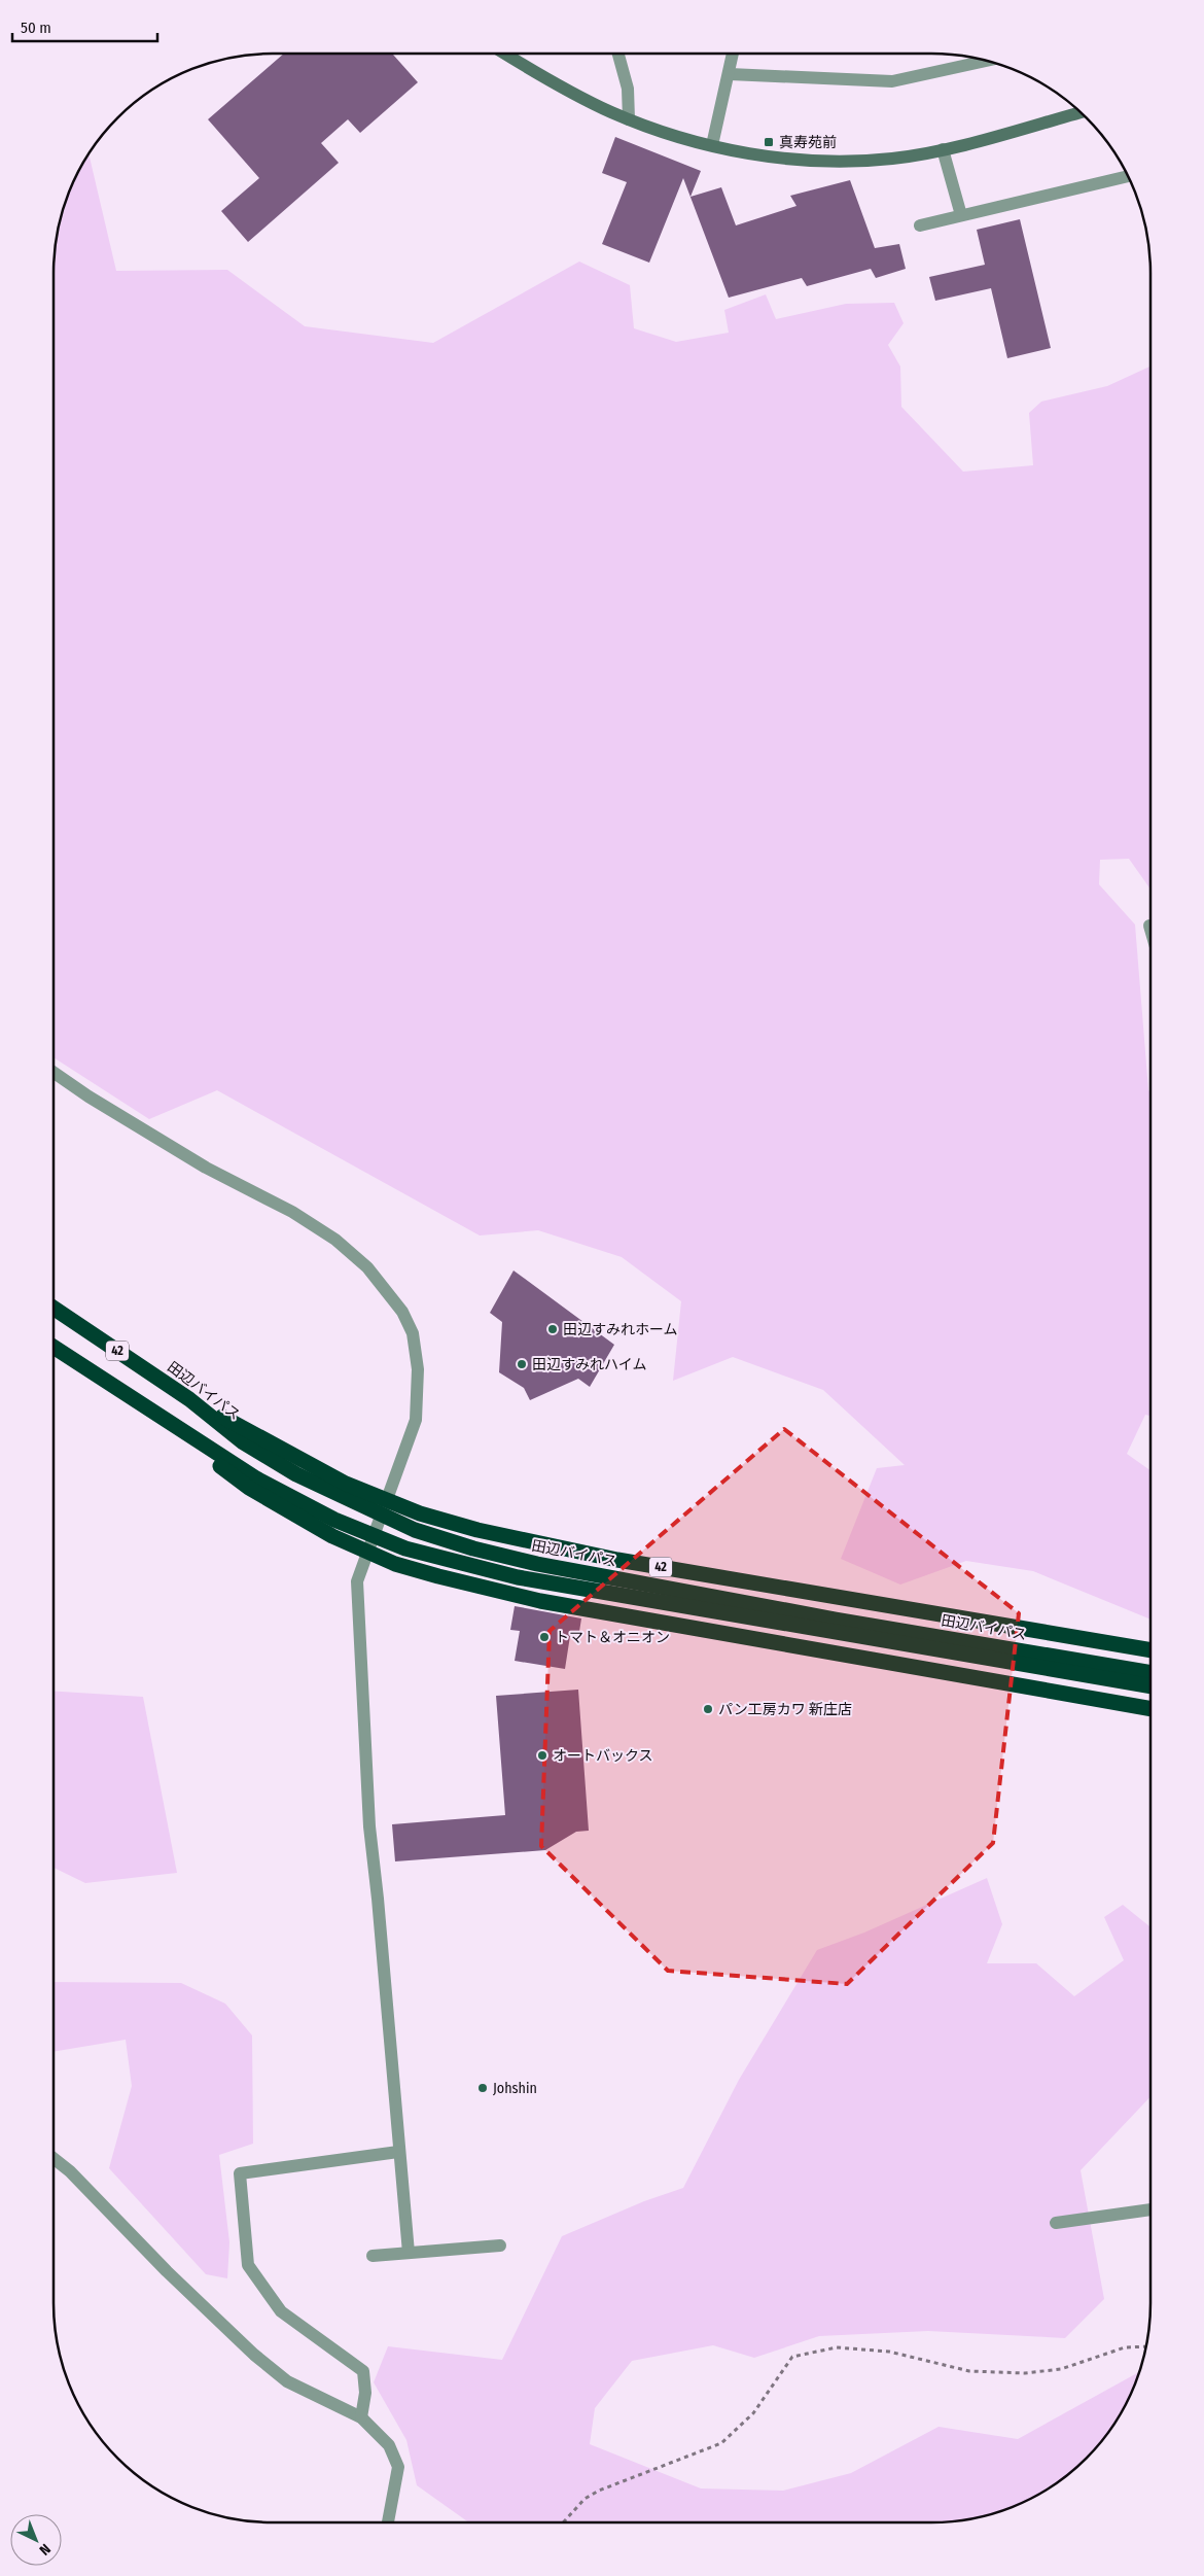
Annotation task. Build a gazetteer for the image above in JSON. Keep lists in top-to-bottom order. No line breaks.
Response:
{"streets":{"highway":["42","田辺バイパス"]},"crossings":[["42","田辺バイパス"]],"places":{"transit":["真寿苑前"],"other":["田辺すみれホーム","田辺すみれハイム","トマト＆オニオン","パン工房カワ 新庄店","オートバックス","Johshin"]},"scale_bar":"50 m","north":"bottom right"}
